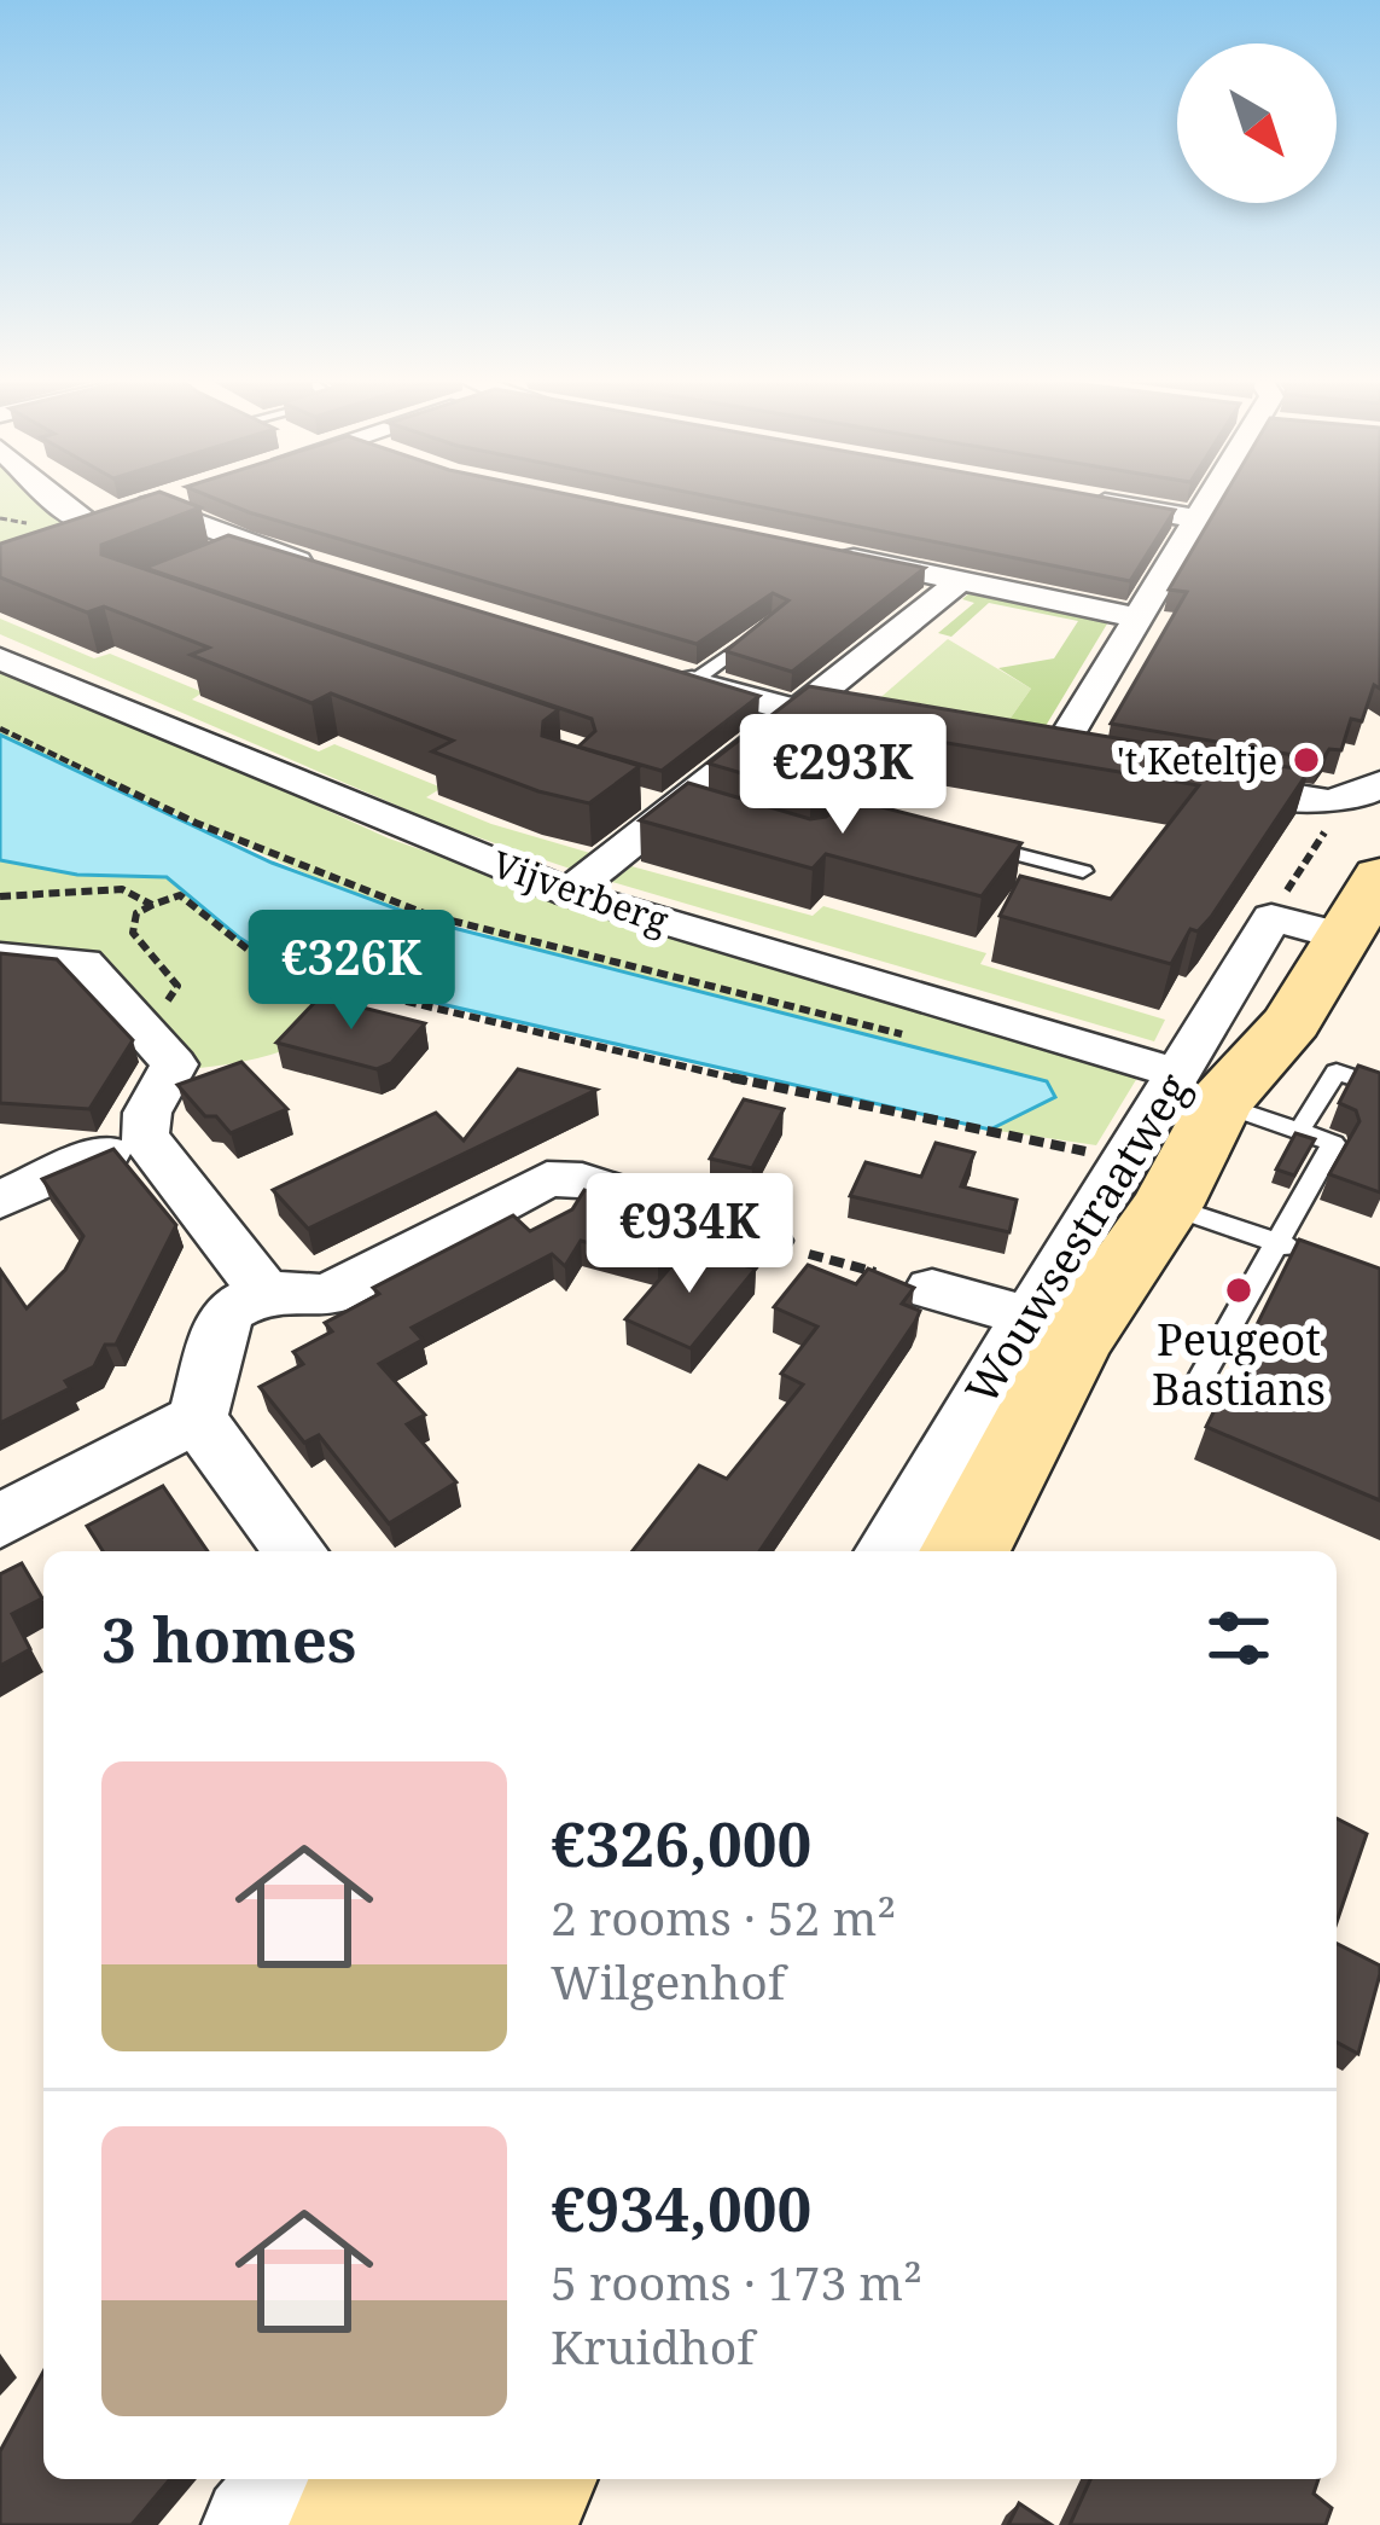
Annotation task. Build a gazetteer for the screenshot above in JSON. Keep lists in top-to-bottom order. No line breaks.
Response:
{"streets":{"main road":["Wouwsestraatweg"],"street":["Vijverberg"]},"crossings":[["Vijverberg","Wouwsestraatweg"]],"places":["'t Keteltje","Peugeot Bastians"],"north":"bottom right","page":{"price":["€293K","€326K","€934K"],"heading":"3 homes","list":[{"name":"€326,000","note":"2 rooms · 52 m² · Wilgenhof"},{"name":"€934,000","note":"5 rooms · 173 m² · Kruidhof"}]}}
